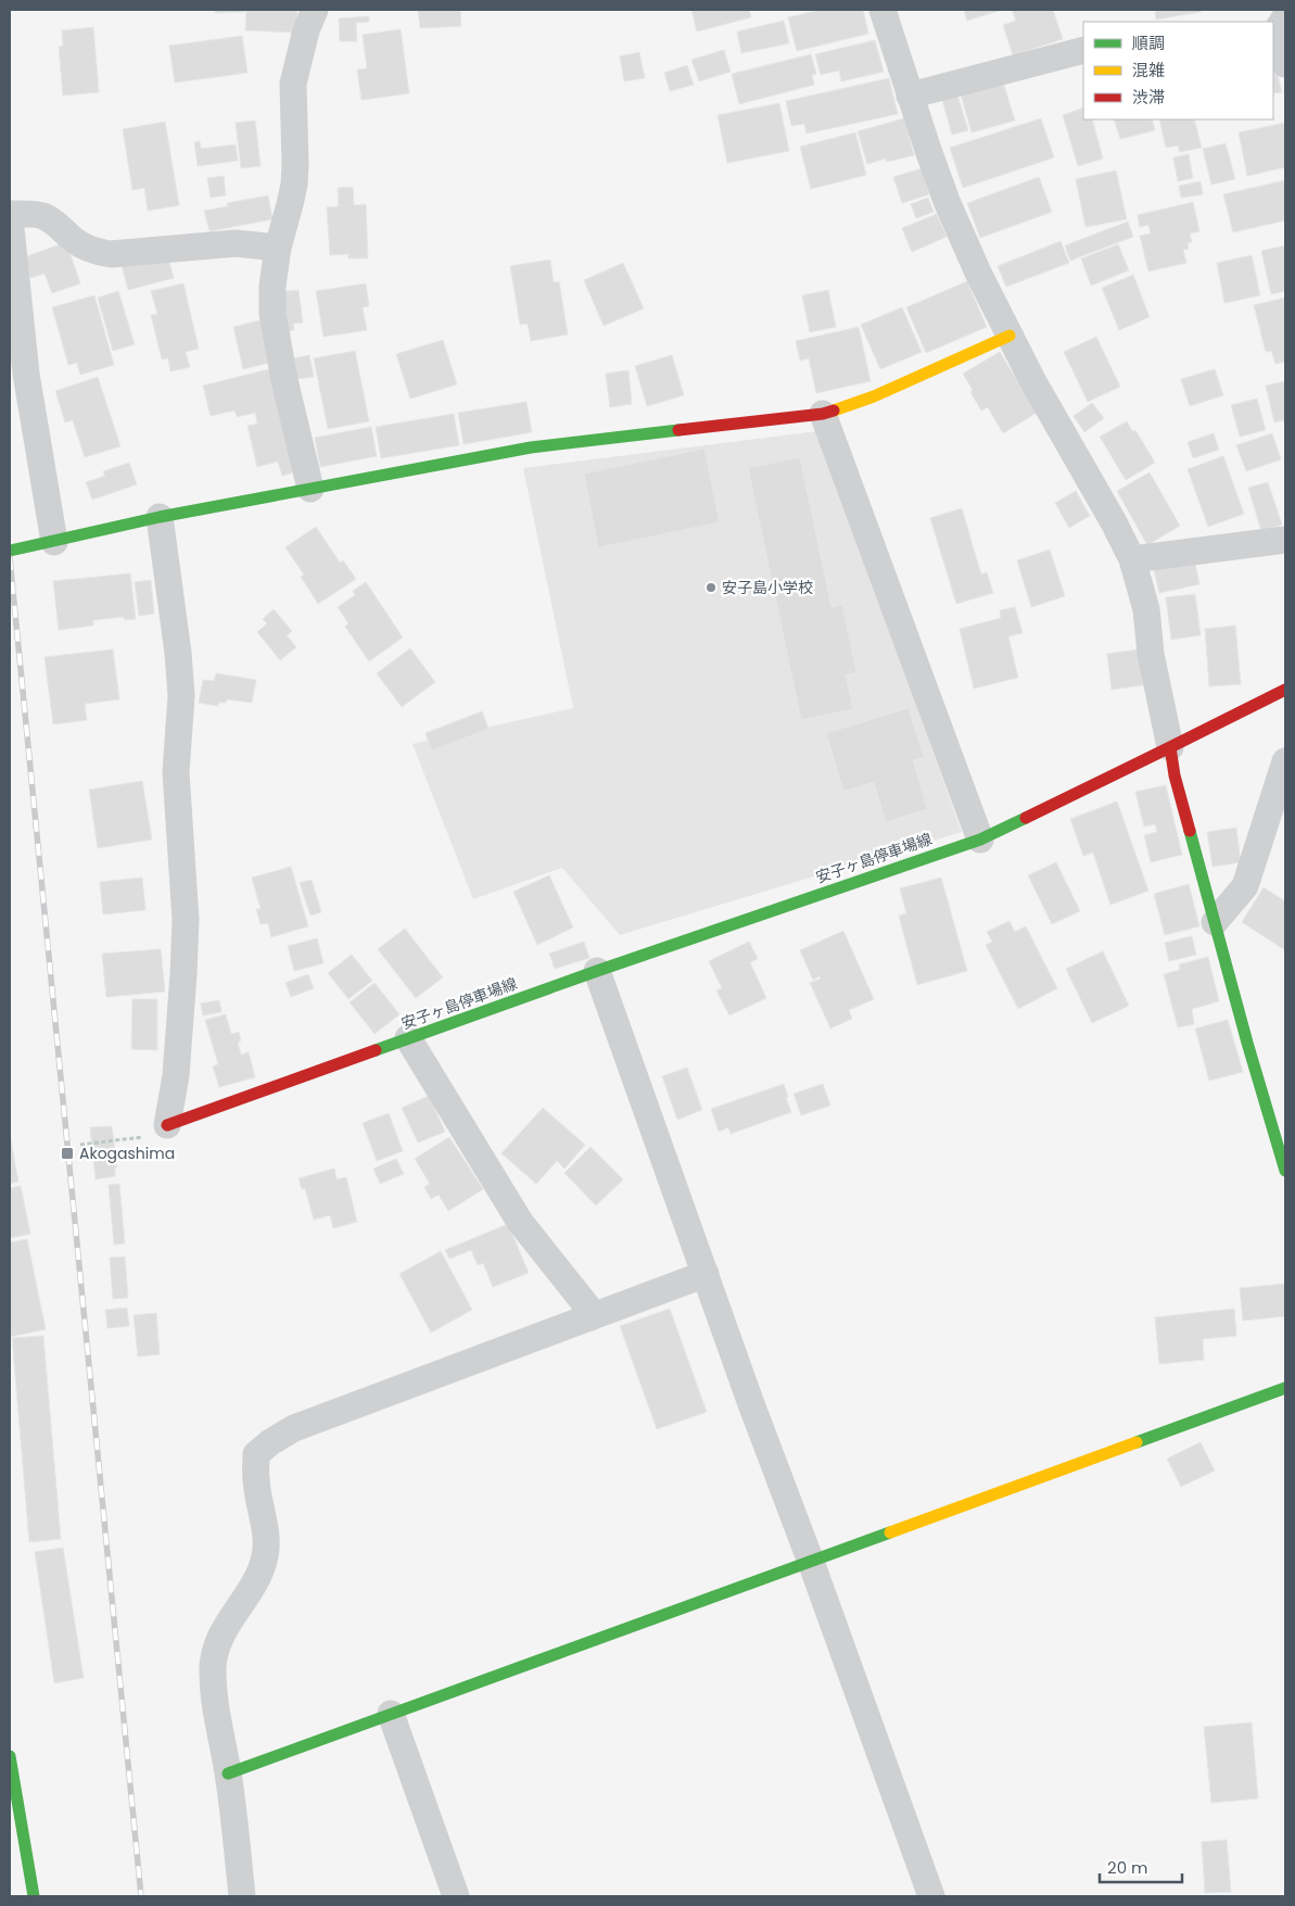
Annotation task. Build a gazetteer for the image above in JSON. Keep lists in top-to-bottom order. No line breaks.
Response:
{"streets":{"main road":["安子ヶ島停車場線"]},"places":{"other":["安子島小学校"],"transit":["Akogashima"]},"legend":["順調","混雑","渋滞"],"scale_bar":"20 m"}
